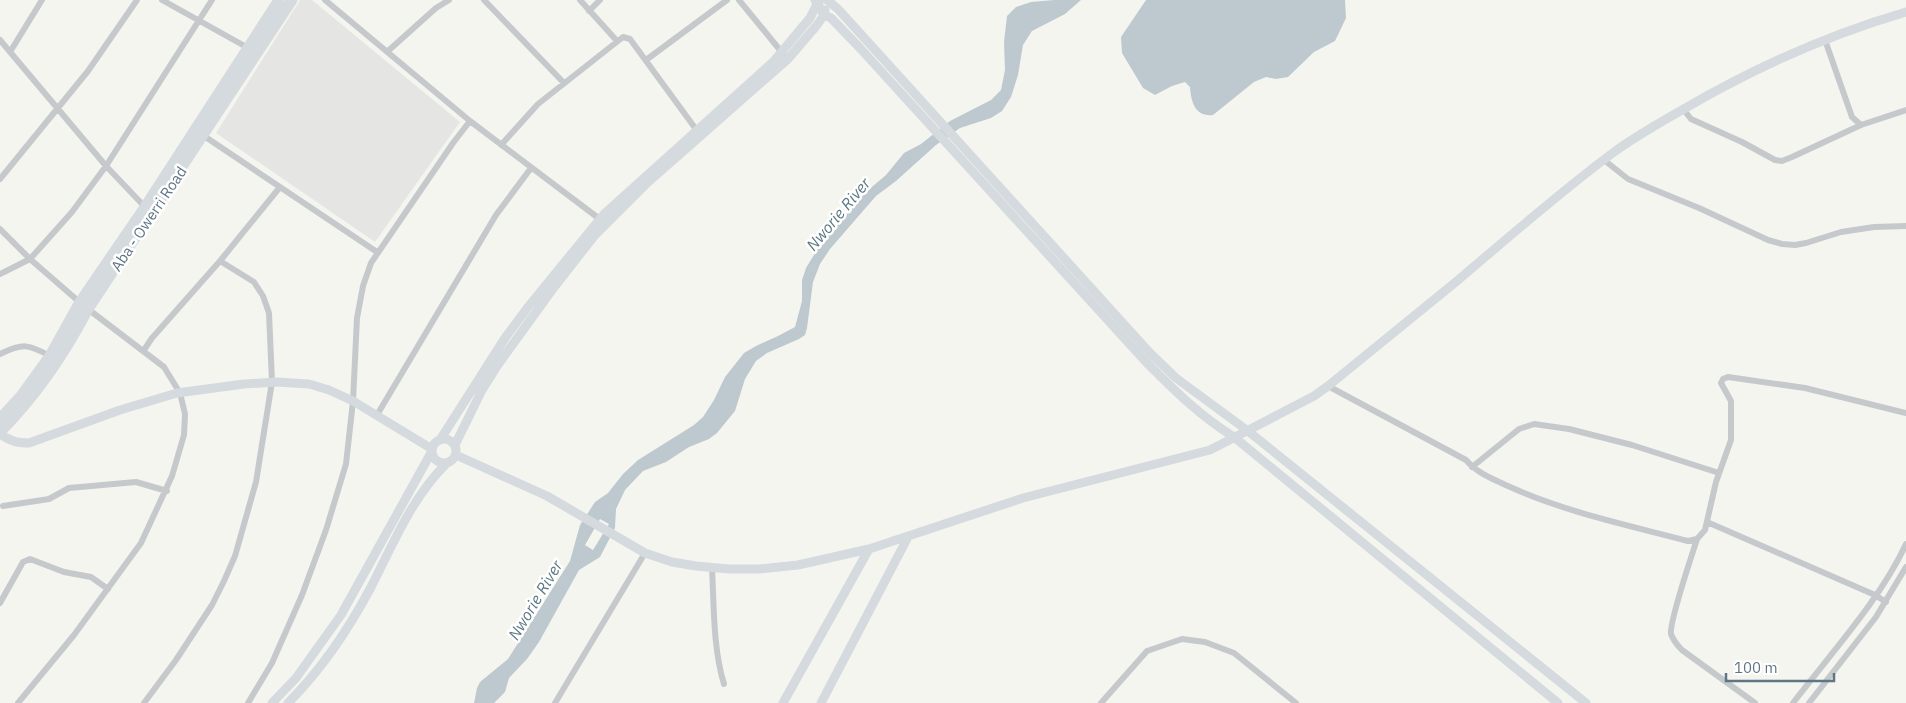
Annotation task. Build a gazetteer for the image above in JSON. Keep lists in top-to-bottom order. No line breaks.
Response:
{"streets":{"highway":["Aba - Owerri Road"]},"water":["Nworie River"],"scale_bar":"100 m"}
